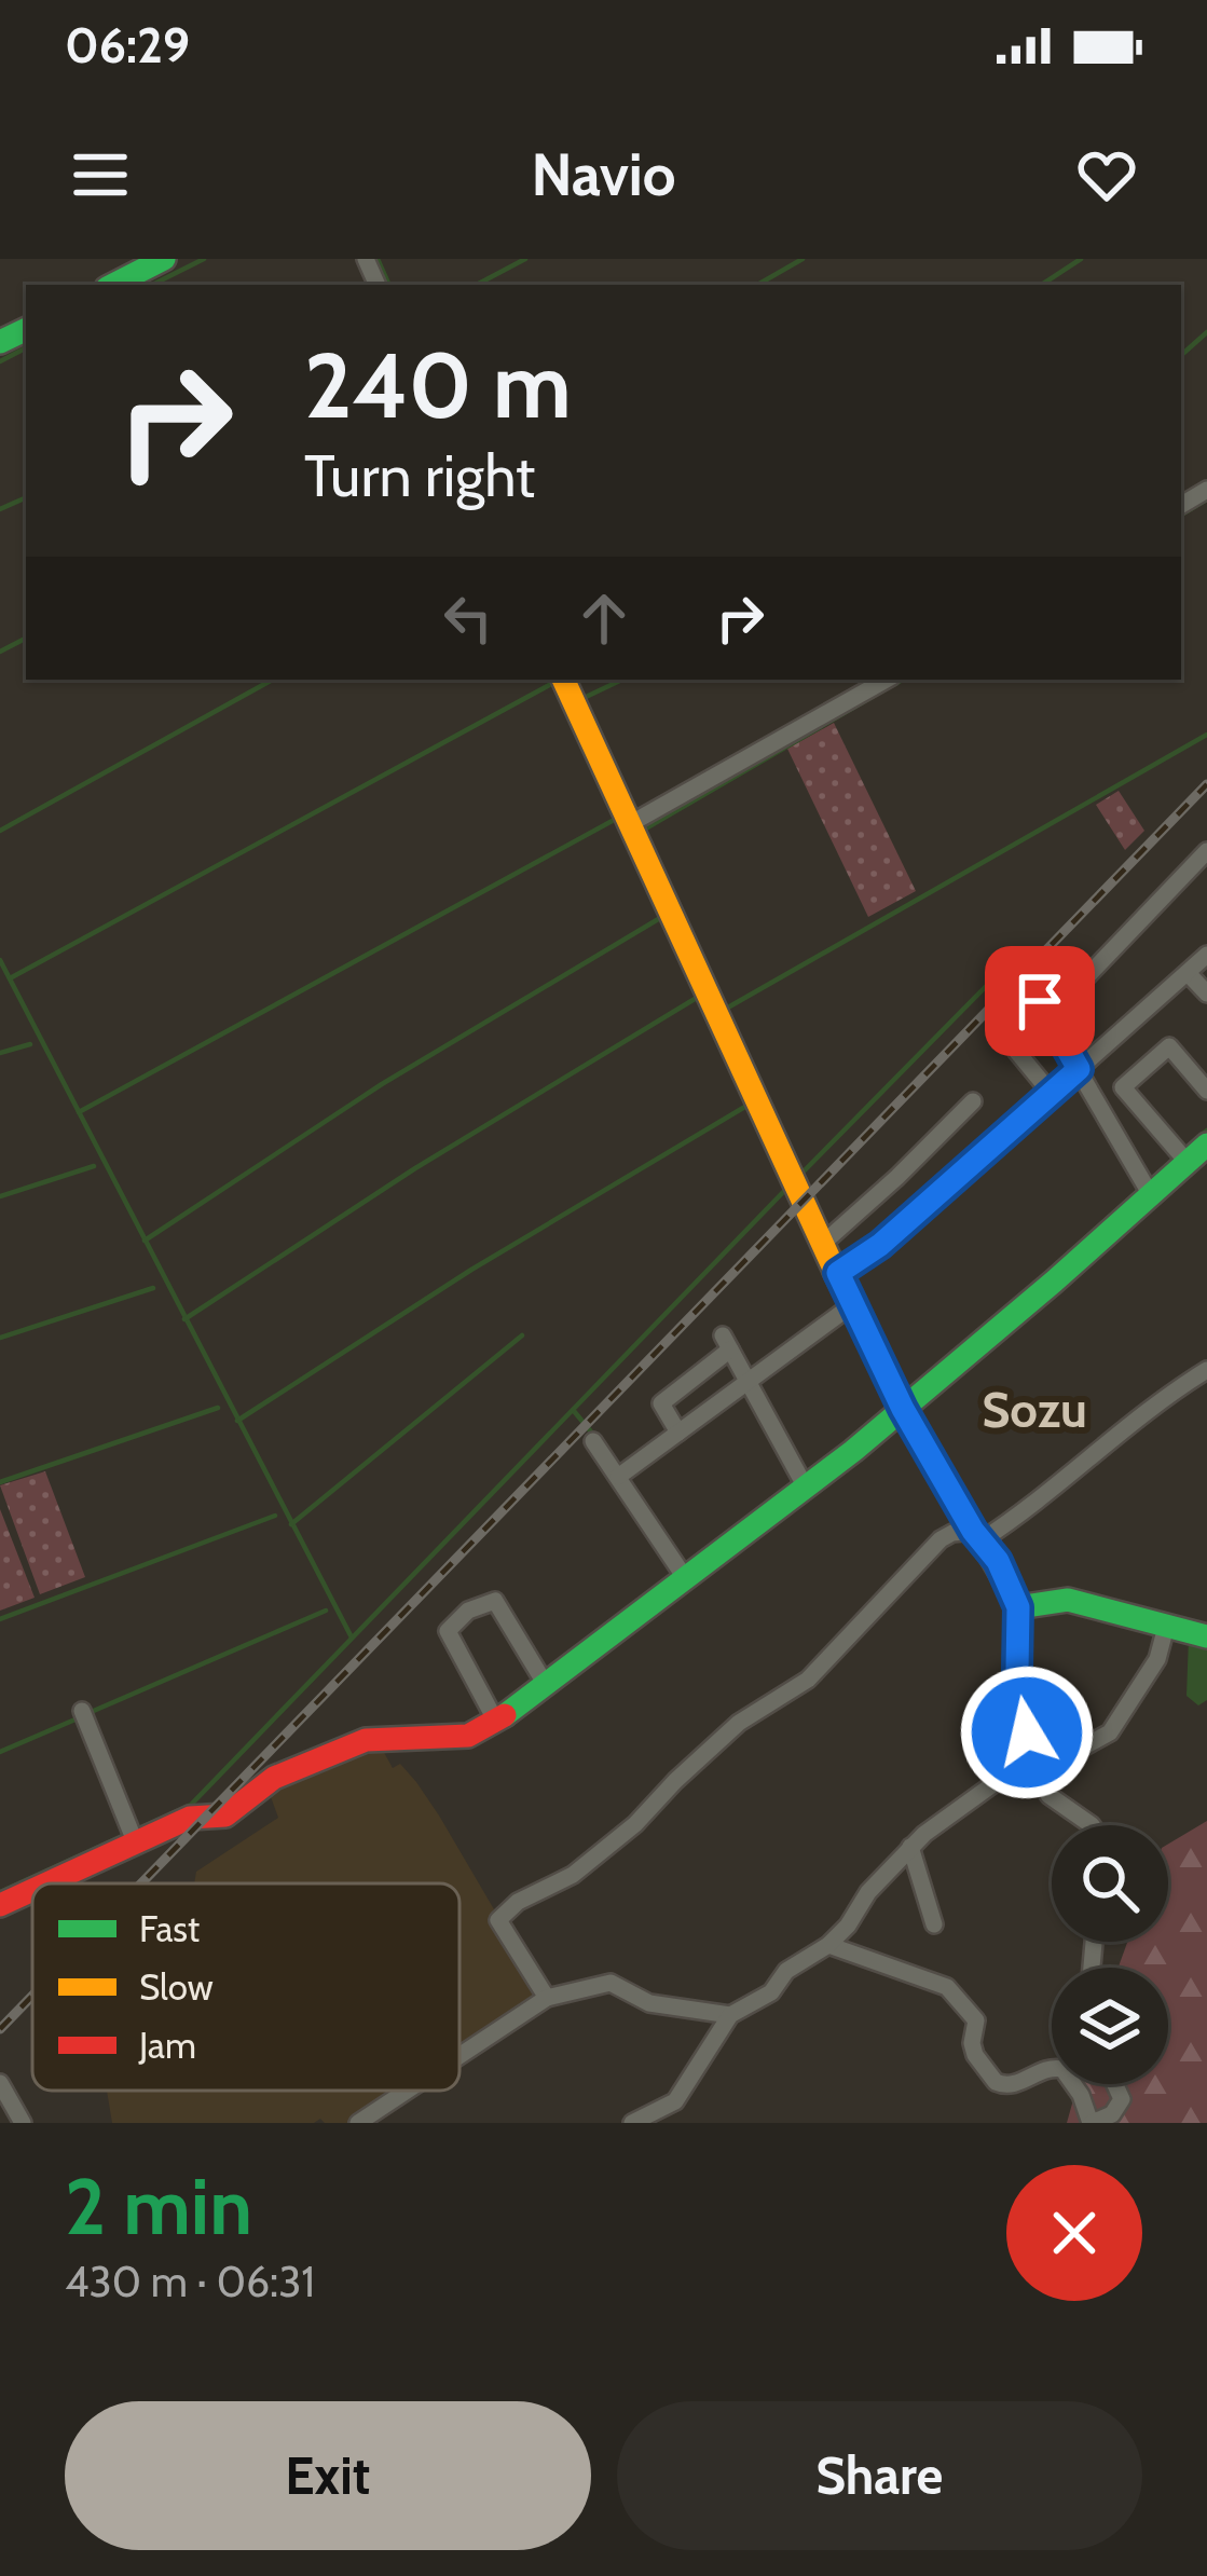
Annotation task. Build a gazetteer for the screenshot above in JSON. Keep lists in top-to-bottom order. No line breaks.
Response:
{"districts":["Sozu"],"legend":["Fast","Slow","Jam"],"page":{"status":"06:29","header":"Navio","turn":["240 m","Turn right"],"heading":["2 min","430 m · 06:31"],"buttons":["Exit","Share"]}}
